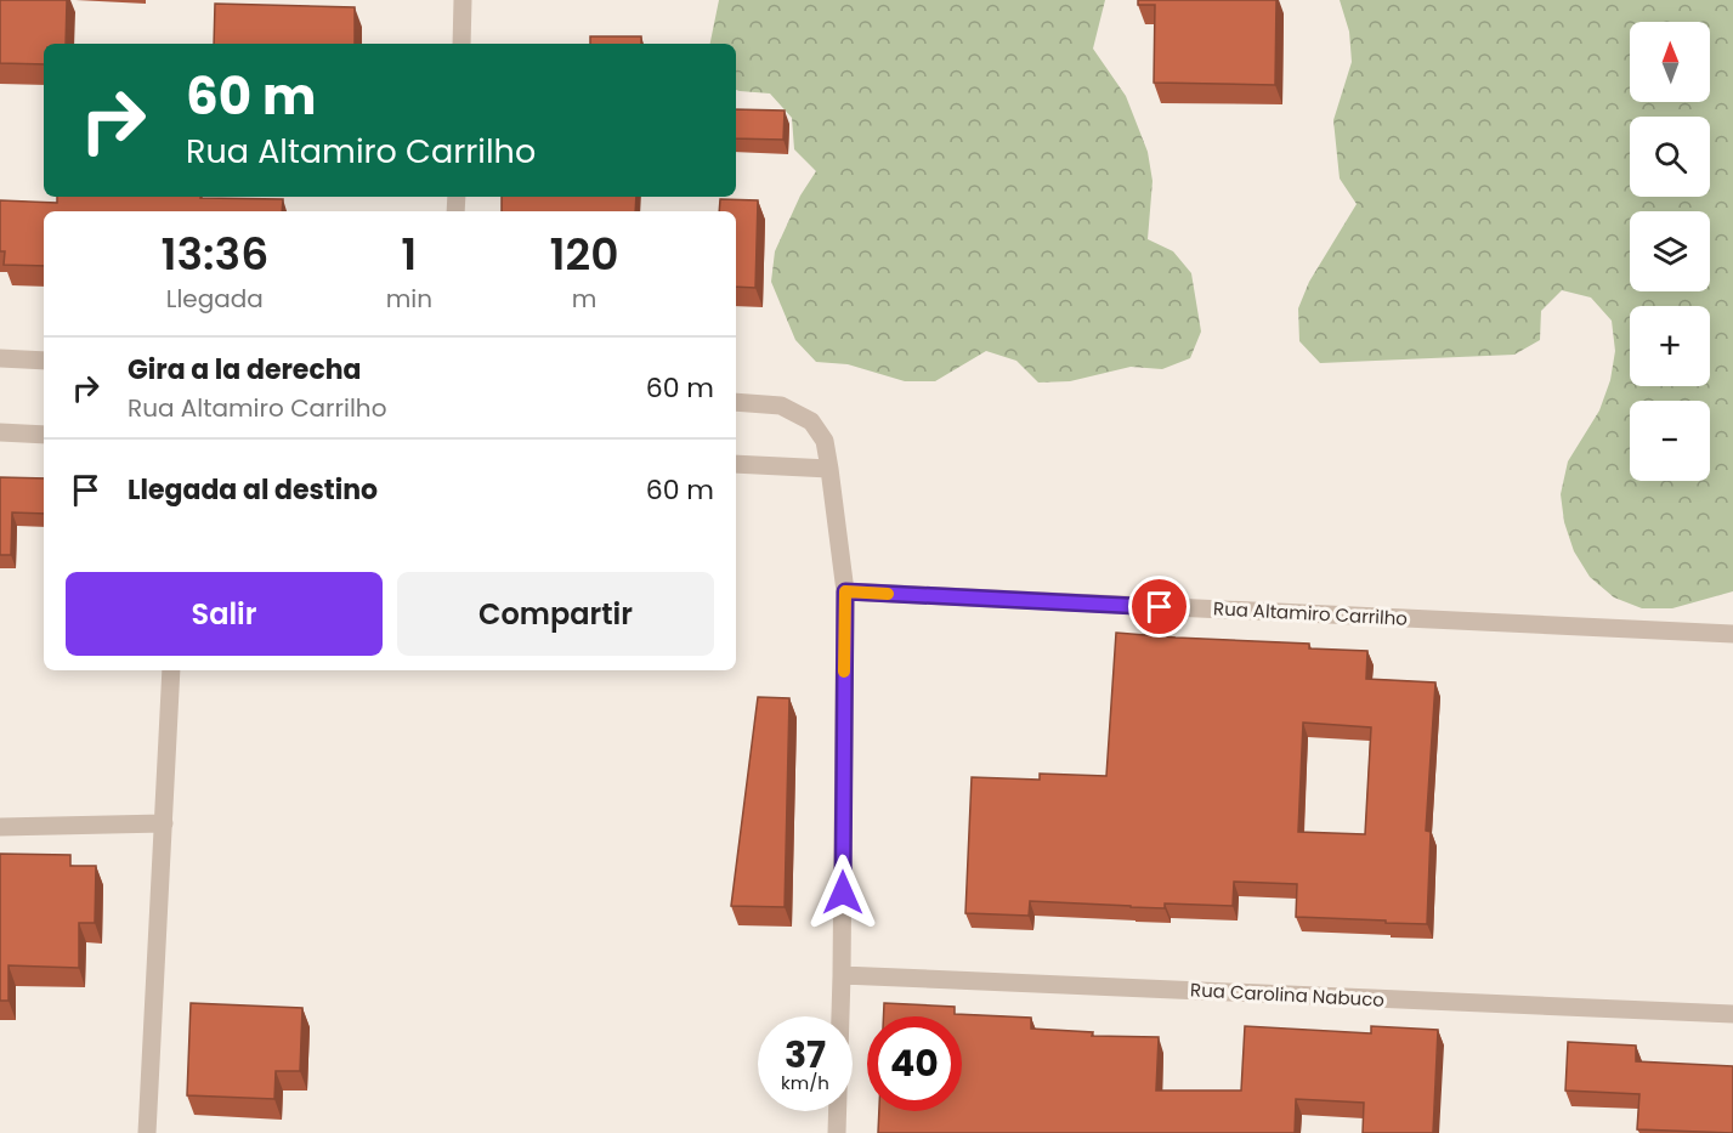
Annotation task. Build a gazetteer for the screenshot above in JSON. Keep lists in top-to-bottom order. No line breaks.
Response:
{"streets":{"street":["Rua Altamiro Carrilho","Rua Carolina Nabuco"]},"north":"top","page":{"map_buttons":["+","−"],"turn":["60 m","Rua Altamiro Carrilho"],"eta":["13:36","Llegada","1","min","120","m"],"list":[{"name":"Gira a la derecha","note":"Rua Altamiro Carrilho","value":"60 m"},{"name":"Llegada al destino","value":"60 m"}],"buttons":["Salir","Compartir"],"speed":"37 km/h","limit":"40"}}
